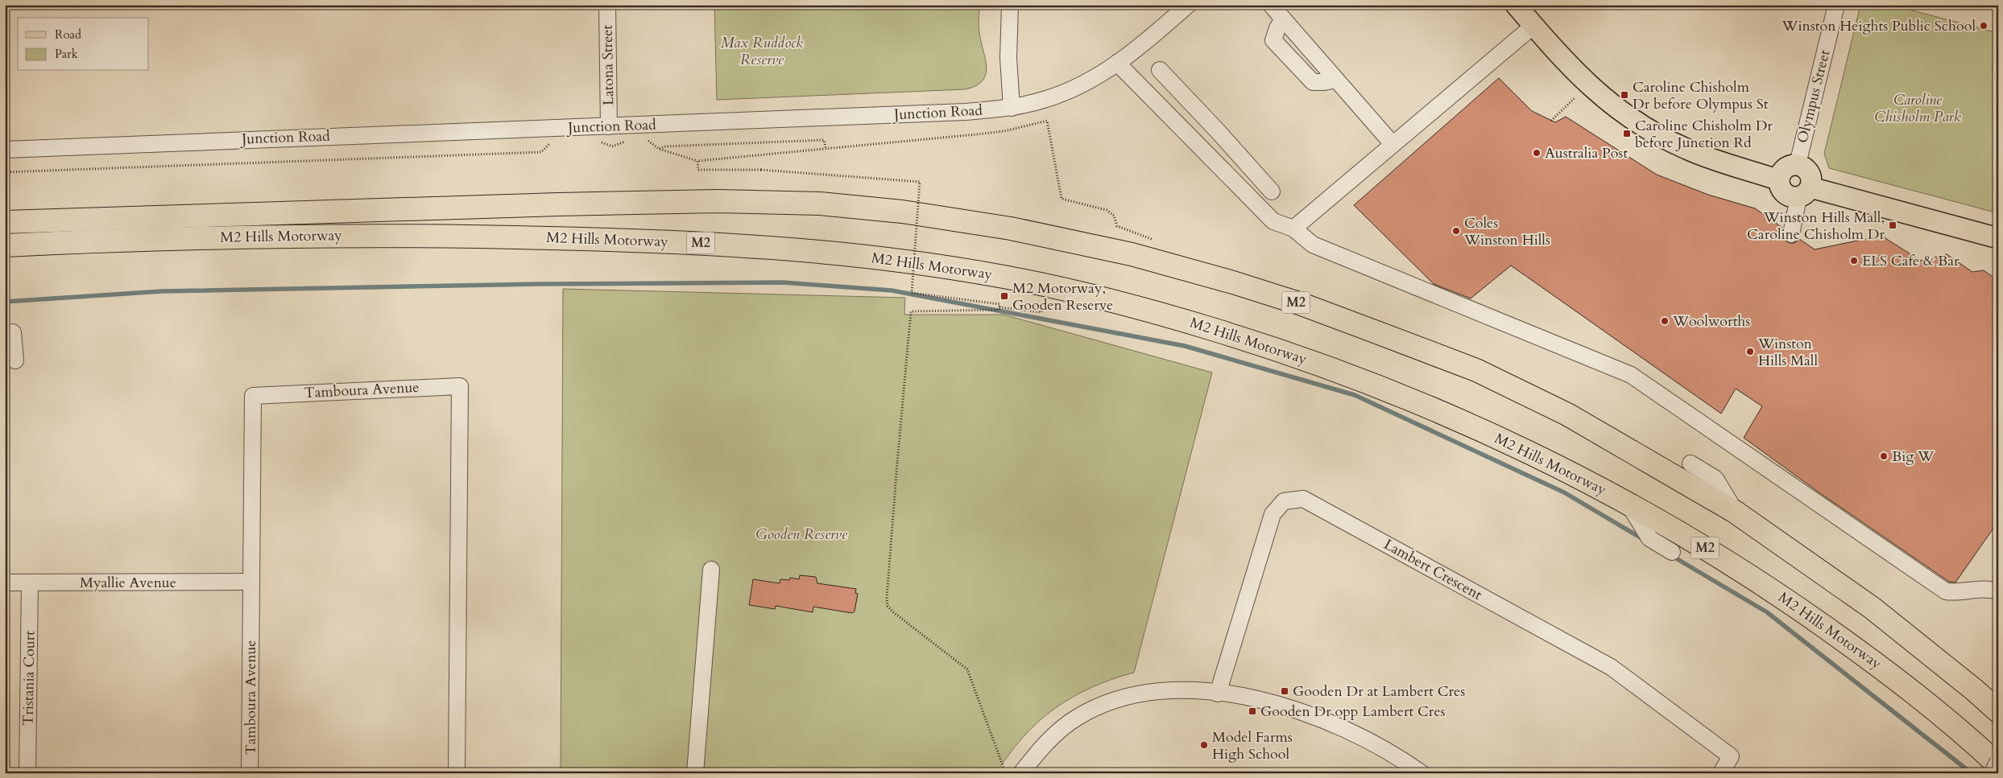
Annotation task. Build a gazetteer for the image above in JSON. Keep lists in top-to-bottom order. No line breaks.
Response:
{"streets":{"highway":["M2 Hills Motorway","M2"],"street":["Latona Street","Olympus Street","Junction Road","Tamboura Avenue","Lambert Crescent","Myallie Avenue","Tristania Court"]},"crossings":[["Latona Street","Junction Road"],["Tamboura Avenue","Myallie Avenue"],["Myallie Avenue","Tristania Court"]],"parks":["Max Ruddock Reserve","Caroline Chisholm Park","Gooden Reserve"],"places":{"other":["Winston Heights Public School","Australia Post","Coles Winston Hills","ELS Cafe & Bar","Woolworths","Winston Hills Mall","Big W","Model Farms High School"],"transit":["Caroline Chisholm Dr before Olympus St","Caroline Chisholm Dr before Junction Rd","Winston Hills Mall, Caroline Chisholm Dr","M2 Motorway, Gooden Reserve","Gooden Dr at Lambert Cres","Gooden Dr opp Lambert Cres"]},"legend":["Road","Park"]}
